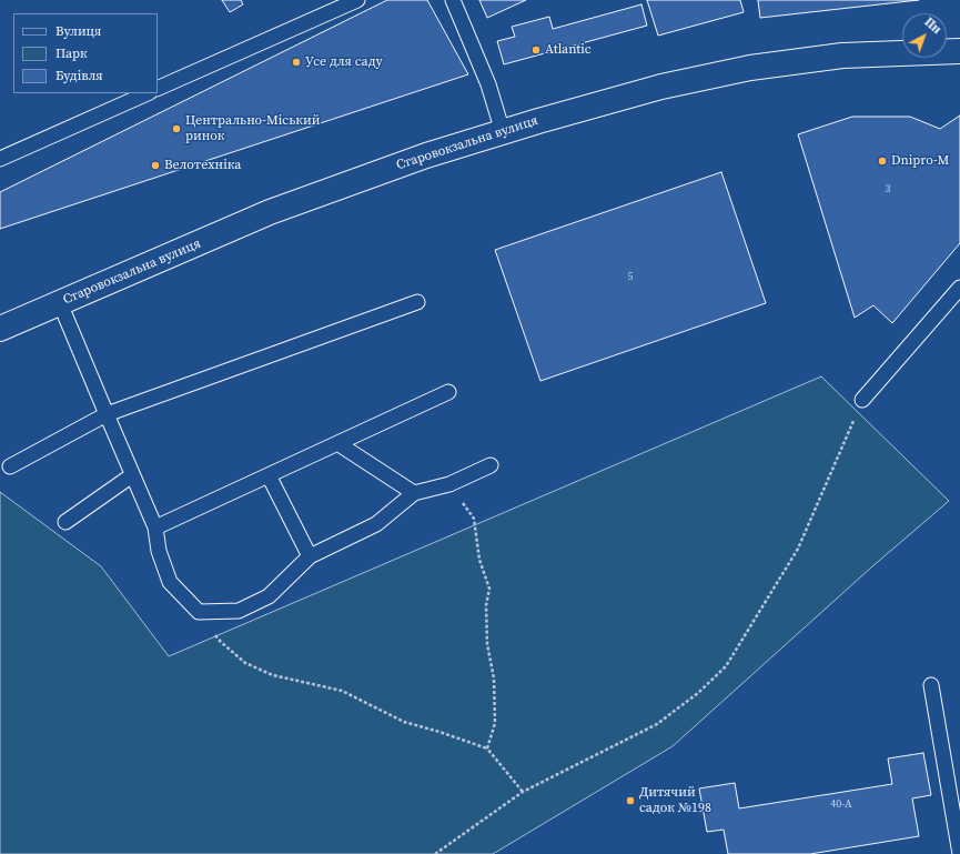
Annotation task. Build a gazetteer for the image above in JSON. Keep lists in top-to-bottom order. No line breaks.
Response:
{"streets":{"main road":["Старовокзальна вулиця"]},"places":["Atlantic","Усе для саду","Центрально-Міський ринок","Dnipro-M","Велотехніка","Дитячий садок №198"],"house_numbers":["3","5","40-А"],"legend":["Вулиця","Парк","Будівля"],"north":"top right"}
